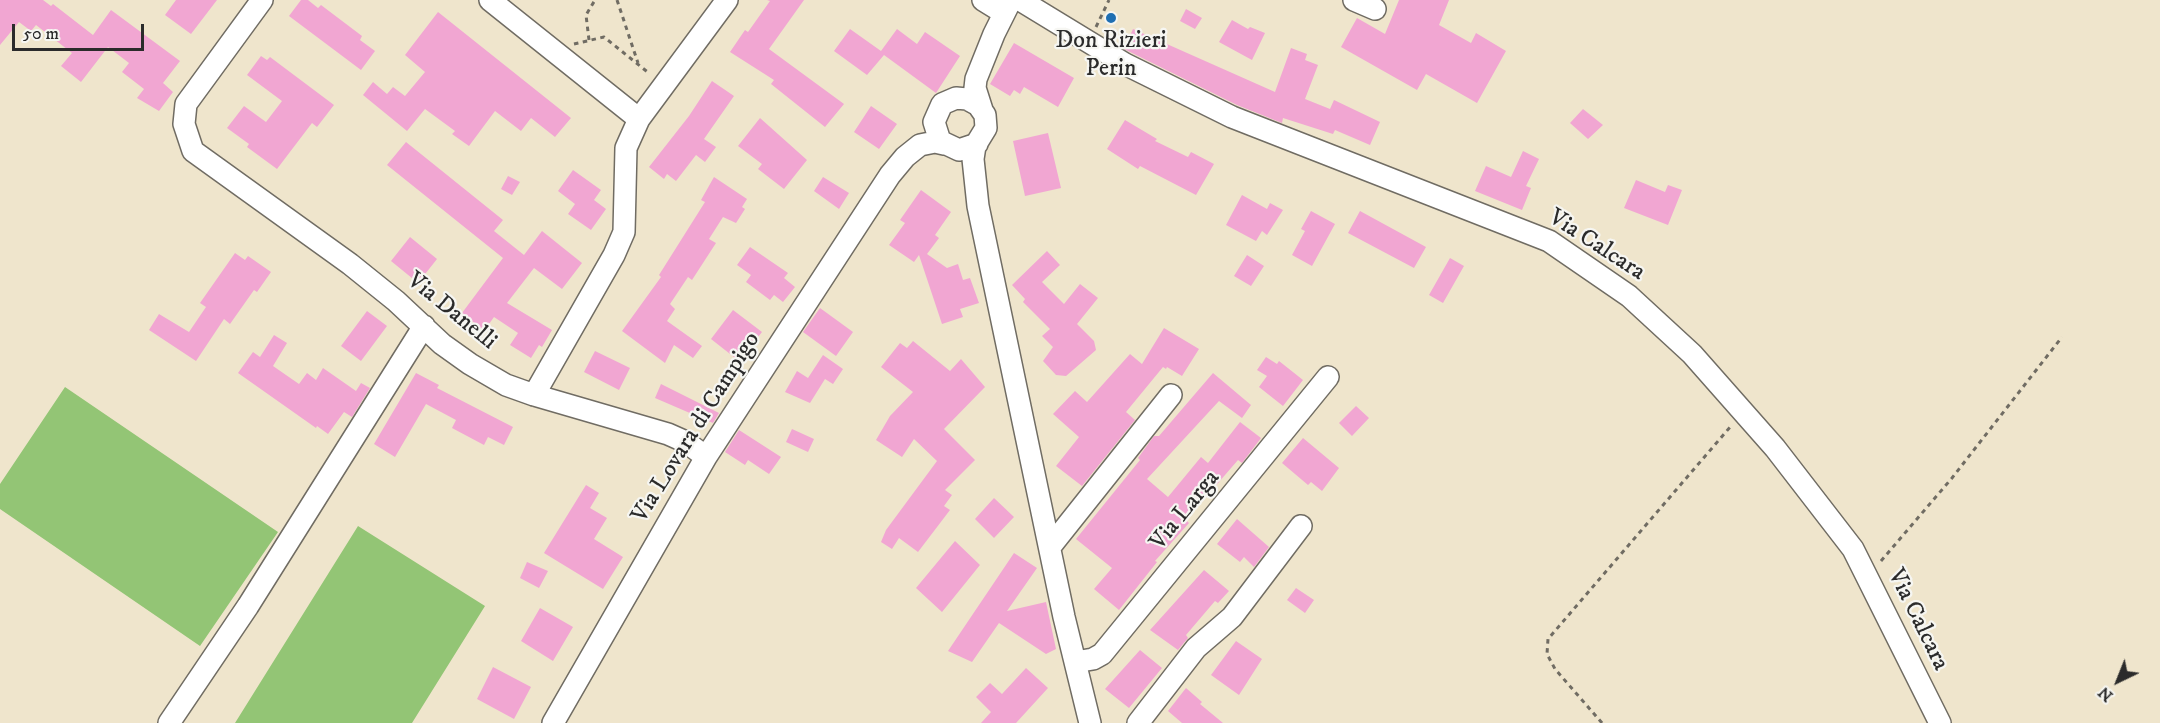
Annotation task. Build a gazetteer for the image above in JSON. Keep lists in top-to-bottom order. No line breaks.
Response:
{"streets":{"street":["Via Calcara","Via Danelli","Via Lovara di Campigo","Via Larga"]},"crossings":[["Via Calcara","Via Lovara di Campigo"],["Via Danelli","Via Lovara di Campigo"]],"places":["Don Rizieri Perin"],"scale_bar":"50 m","north":"bottom left"}
